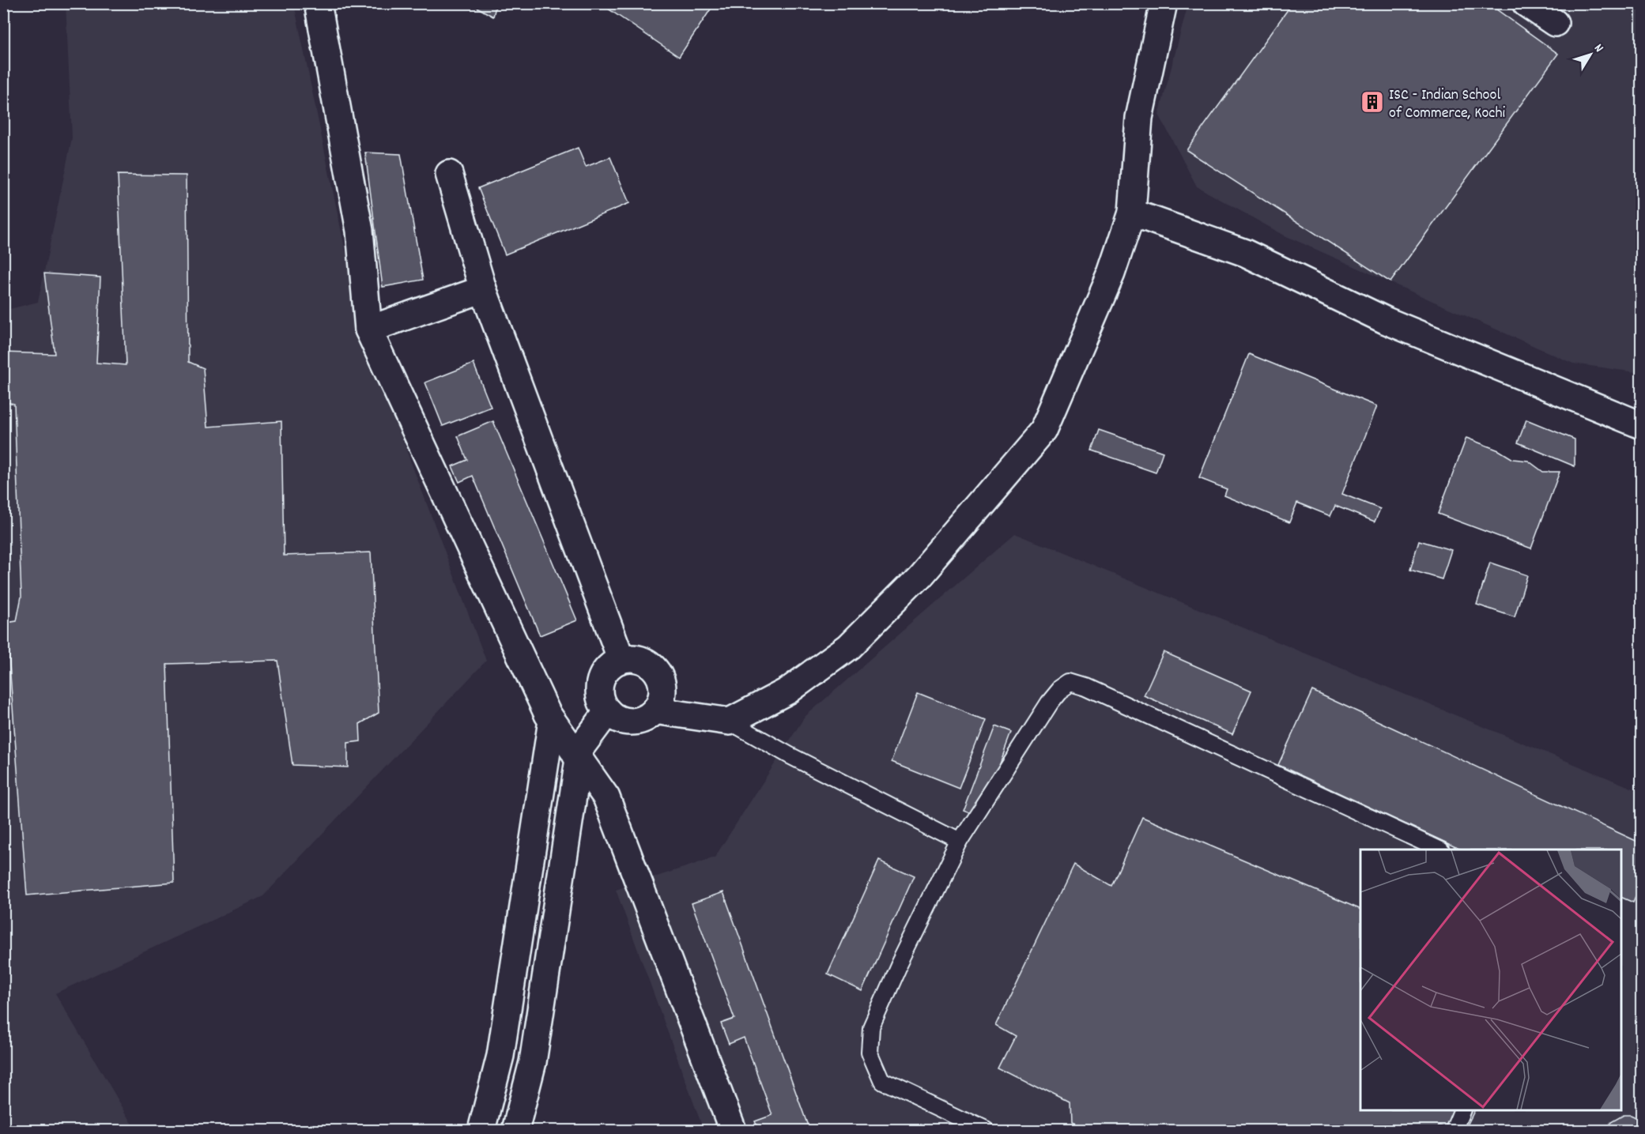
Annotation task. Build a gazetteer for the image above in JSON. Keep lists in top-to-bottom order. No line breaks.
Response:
{"places":{"building":["ISC - Indian School of Commerce, Kochi"]},"north":"top right"}
